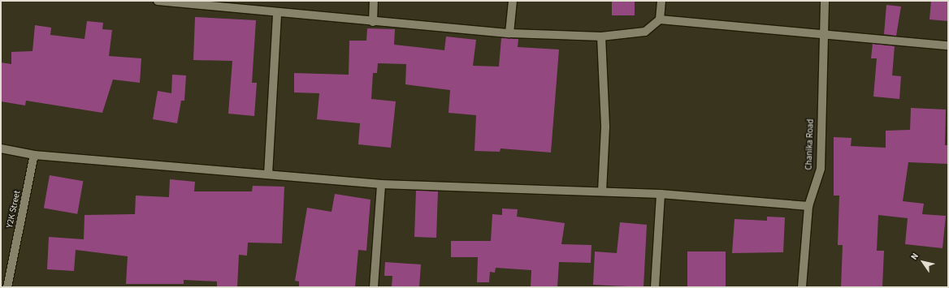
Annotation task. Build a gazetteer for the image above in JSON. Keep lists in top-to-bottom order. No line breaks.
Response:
{"streets":{"street":["Chanika Road","Y2K Street"]},"north":"top left"}
